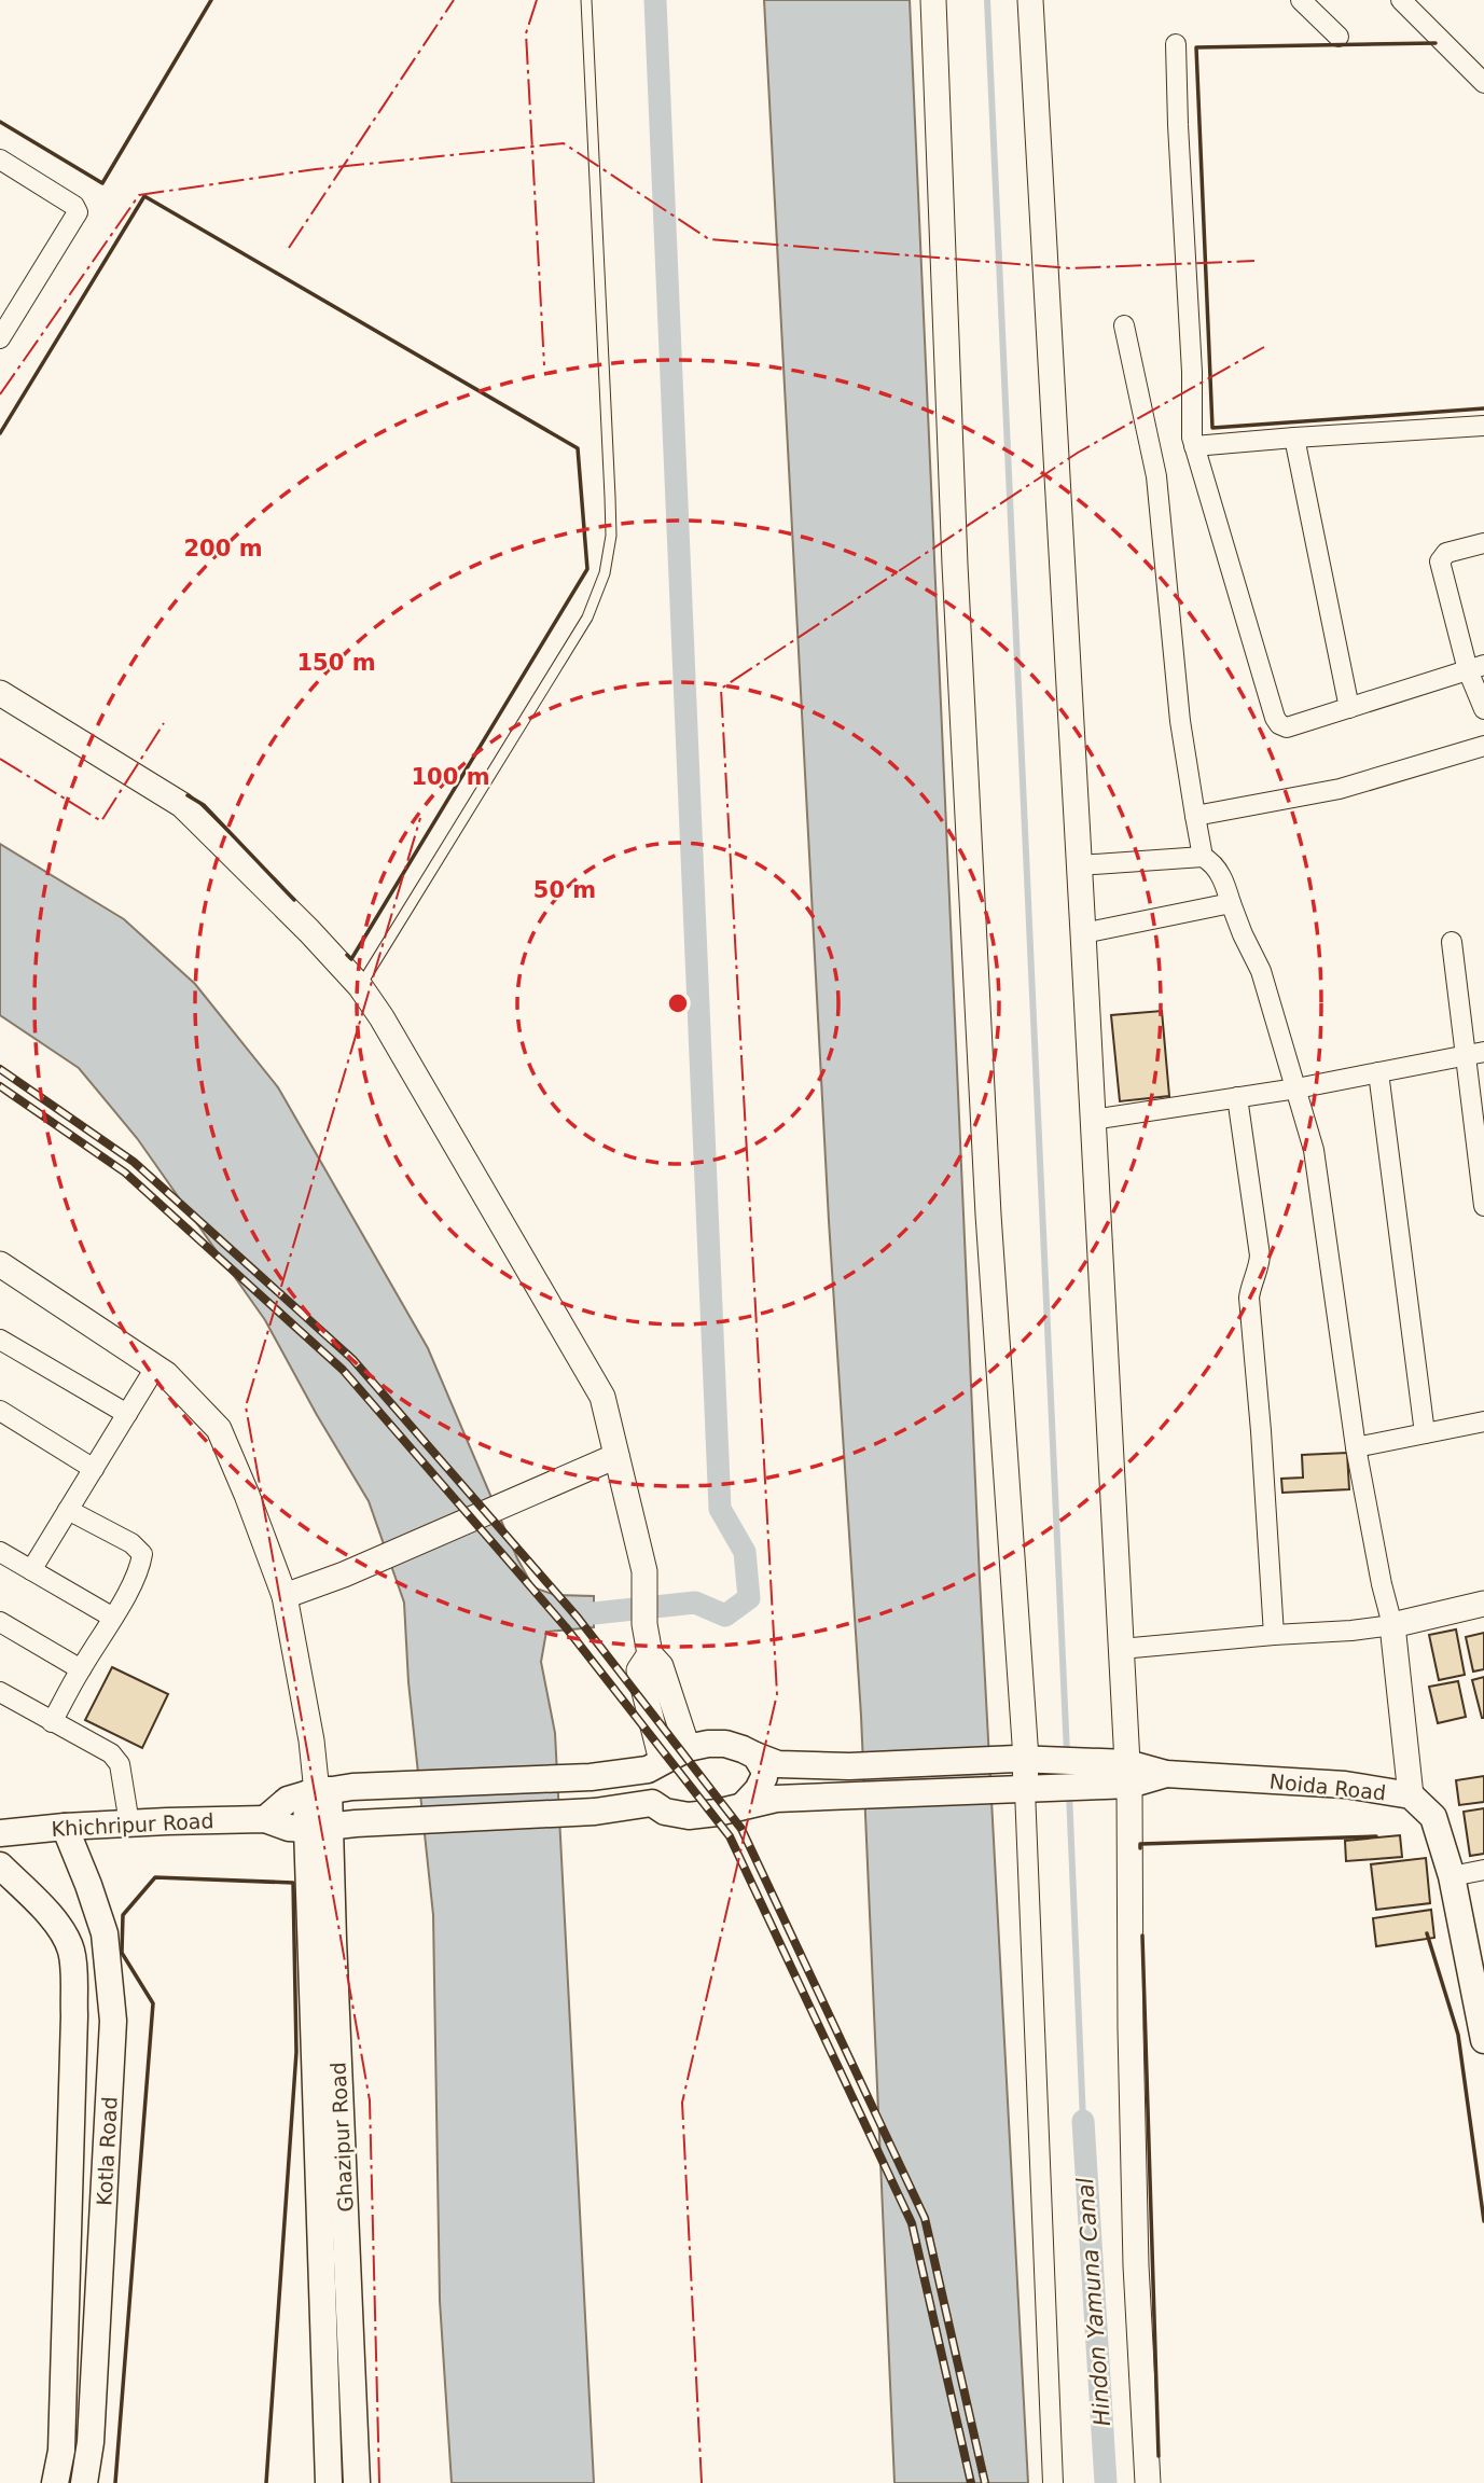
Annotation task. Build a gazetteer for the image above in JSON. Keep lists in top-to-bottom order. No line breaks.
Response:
{"streets":{"main road":["Noida Road","Khichripur Road","Ghazipur Road","Kotla Road"]},"crossings":[["Noida Road","Khichripur Road"],["Khichripur Road","Ghazipur Road"],["Khichripur Road","Kotla Road"]],"water":["Hindon Yamuna Canal"],"rings":["200 m","150 m","100 m","50 m"]}
